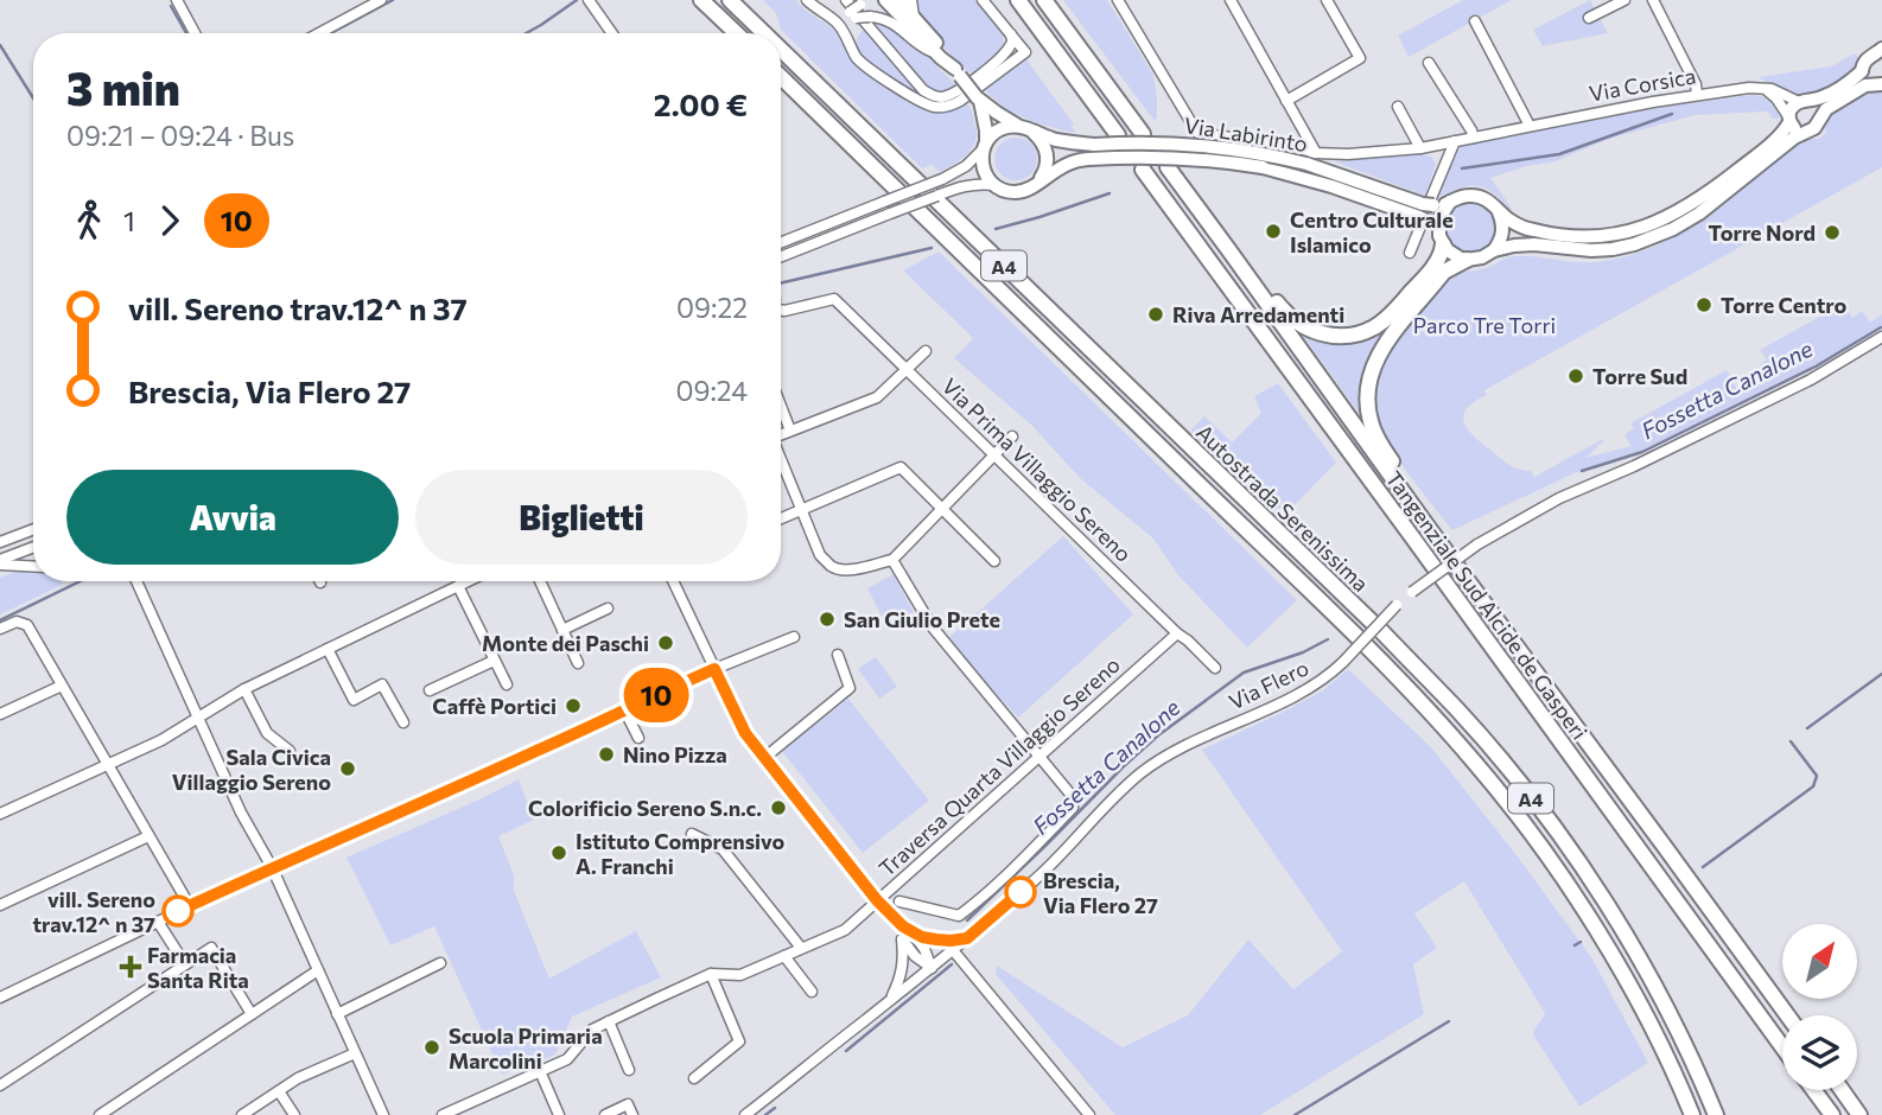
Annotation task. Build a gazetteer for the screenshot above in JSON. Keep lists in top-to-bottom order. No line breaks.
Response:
{"streets":{"highway":["A4","Autostrada Serenissima","Tangenziale Sud Alcide de Gasperi"],"main road":["Via Corsica","Via Labirinto"],"street":["Via Prima Villaggio Sereno","Via Flero","Traversa Quarta Villaggio Sereno"]},"crossings":[["Via Corsica","Via Labirinto"],["Via Prima Villaggio Sereno","Traversa Quarta Villaggio Sereno"]],"water":["Fossetta Canalone"],"parks":["Parco Tre Torri"],"places":{"other":["Centro Culturale Islamico","Torre Nord","Torre Centro","Riva Arredamenti","Torre Sud","San Giulio Prete","Monte dei Paschi","Caffè Portici","Nino Pizza","Sala Civica Villaggio Sereno","Colorificio Sereno S.n.c.","Istituto Comprensivo A. Franchi","Brescia, Via Flero 27","vill. Sereno trav.12^ n 37","Scuola Primaria Marcolini"],"health":["Farmacia Santa Rita"]},"lines":["bus line 10"],"north":"top right","page":{"on_map":"10","heading":["3 min","09:21 – 09:24 · Bus","2.00 €"],"legs":["1","10"],"list":[{"name":"vill. Sereno trav.12^ n 37","value":"09:22"},{"name":"Brescia, Via Flero 27","value":"09:24"}],"buttons":["Avvia","Biglietti"]}}
